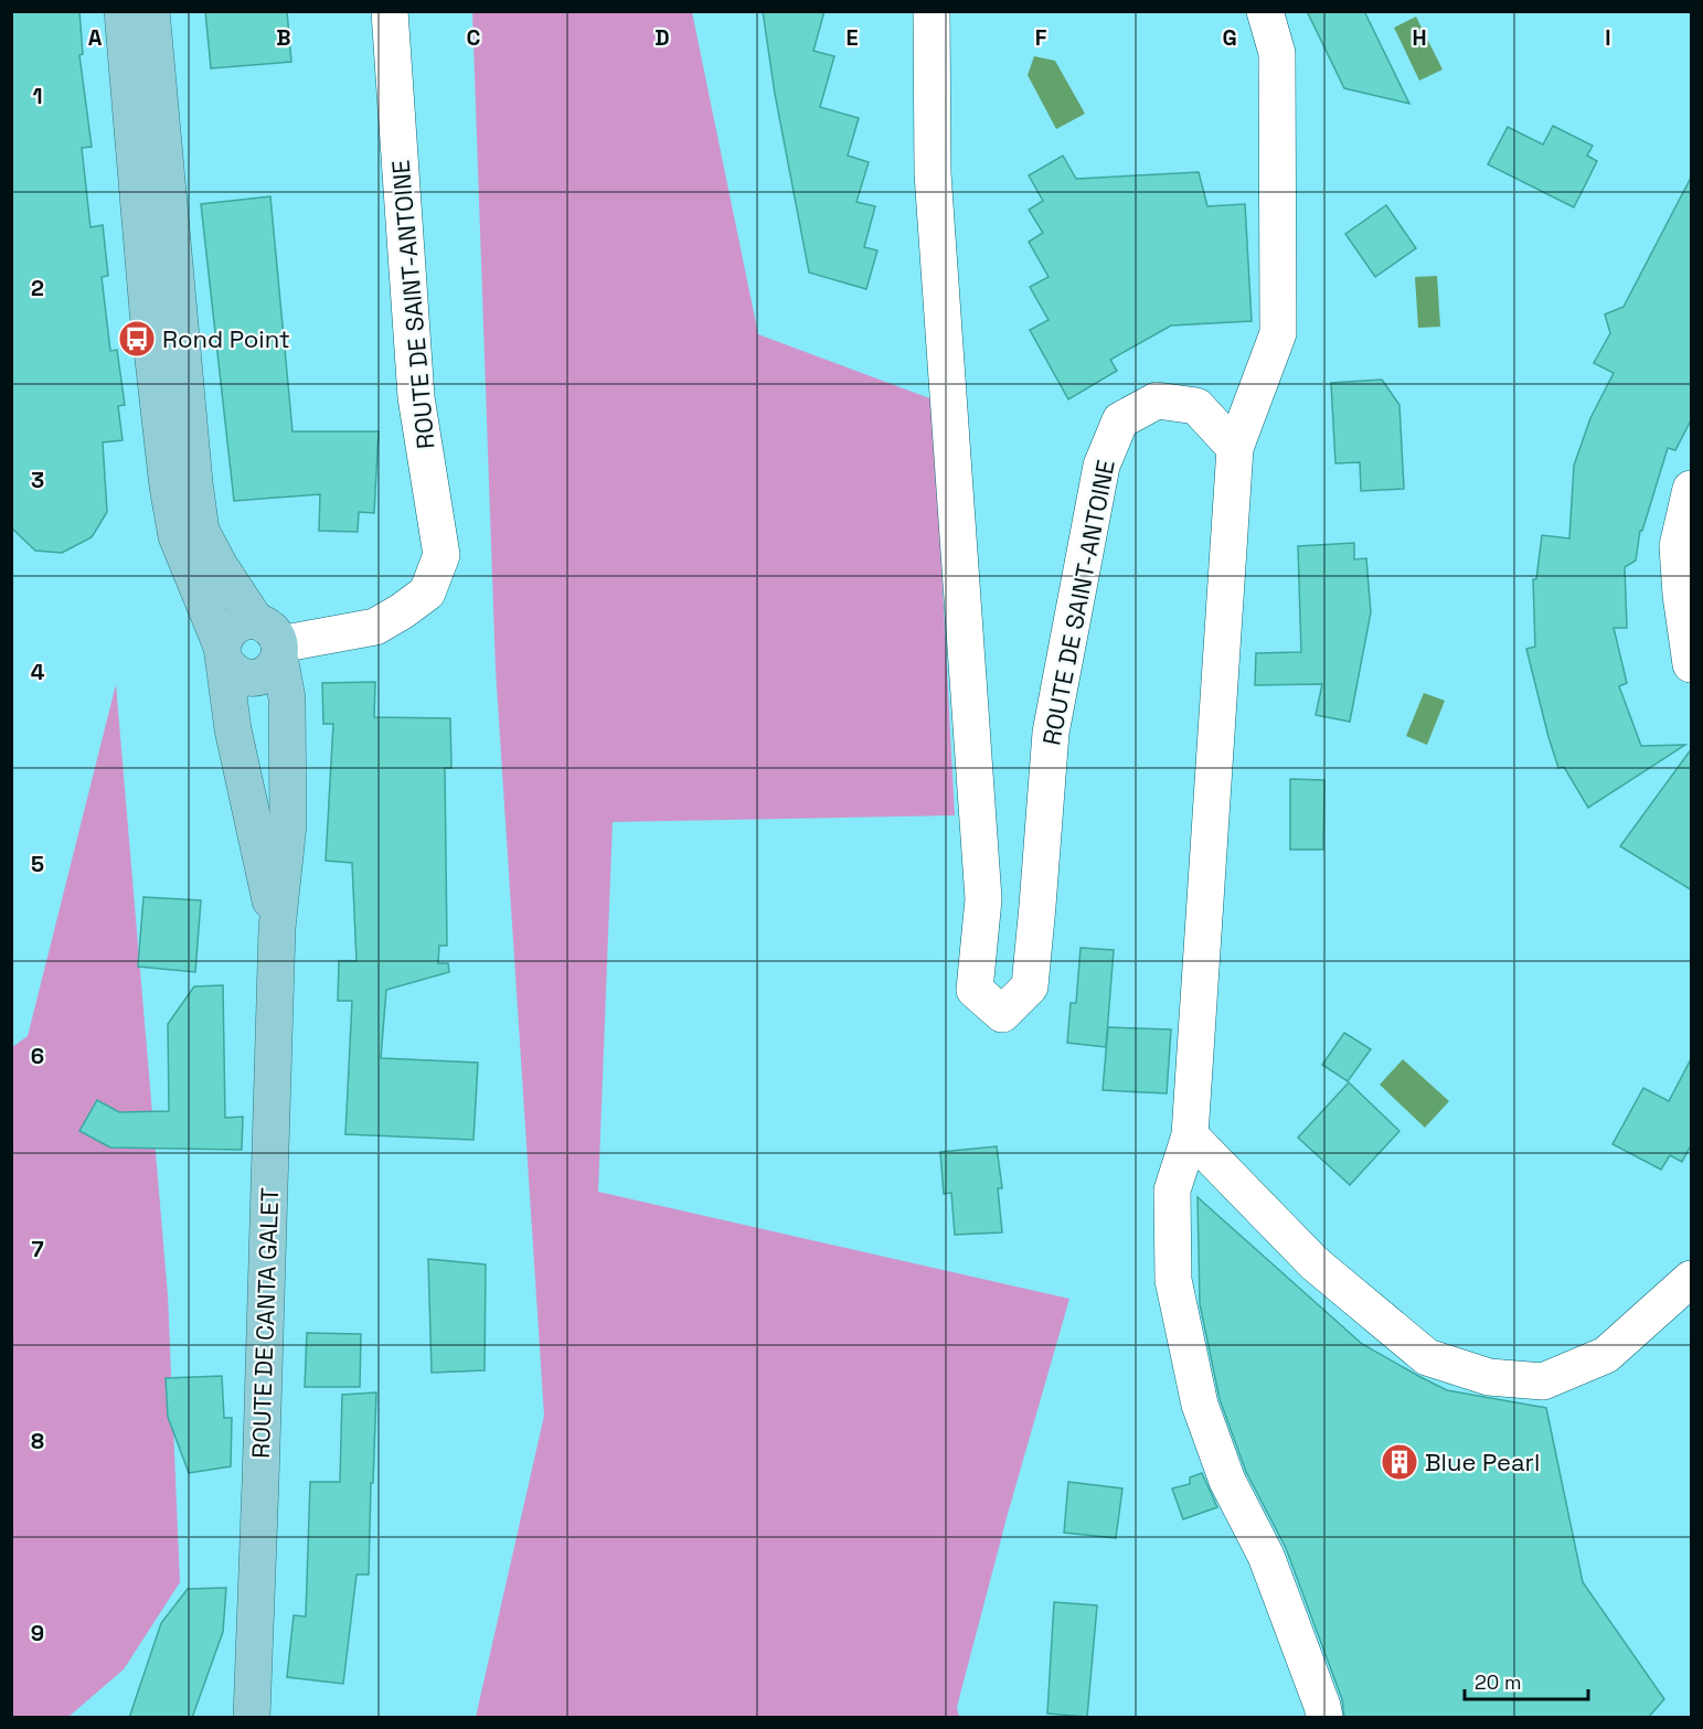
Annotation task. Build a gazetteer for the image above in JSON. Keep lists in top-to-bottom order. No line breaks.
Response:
{"streets":{"main road":["ROUTE DE CANTA GALET"],"street":["ROUTE DE SAINT-ANTOINE"]},"crossings":[["ROUTE DE SAINT-ANTOINE","ROUTE DE CANTA GALET"]],"places":{"bus stop":["Rond Point"],"building":["Blue Pearl"]},"scale_bar":"20 m","grid":{"columns":["A","B","C","D","E","F","G","H","I"],"rows":["1","2","3","4","5","6","7","8","9"]}}
